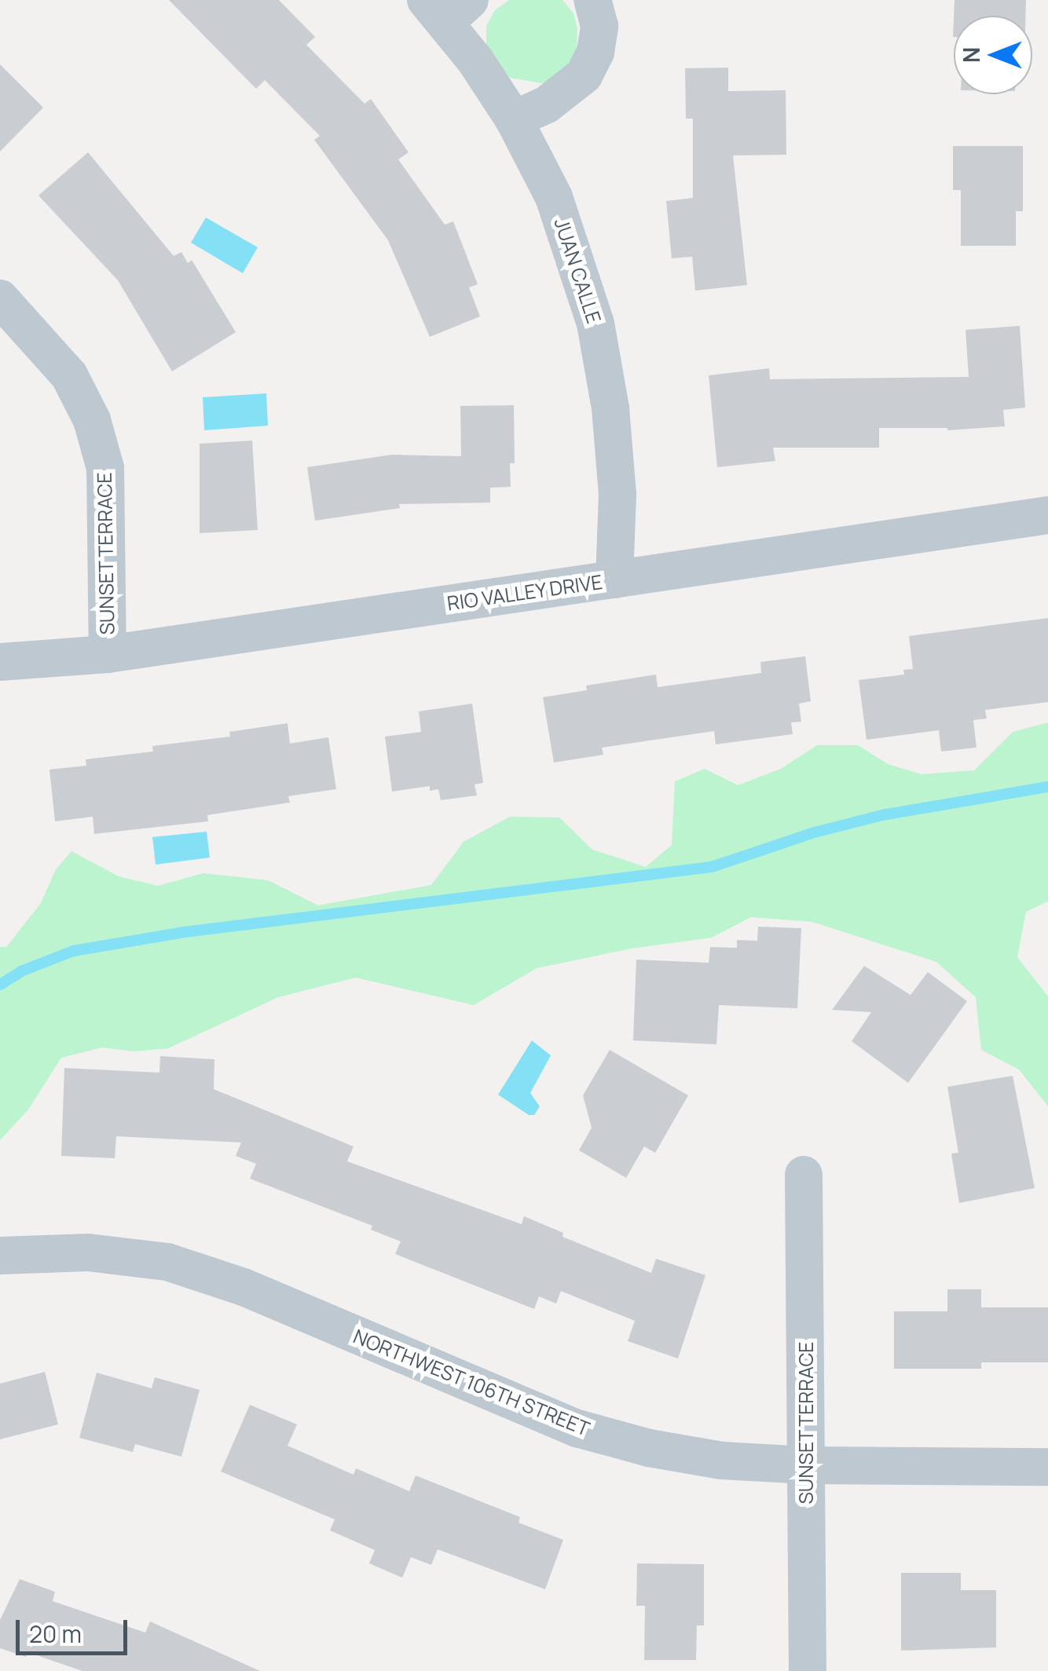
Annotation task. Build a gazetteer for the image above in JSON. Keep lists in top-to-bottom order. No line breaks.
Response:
{"streets":{"street":["JUAN CALLE","SUNSET TERRACE","RIO VALLEY DRIVE","NORTHWEST 106TH STREET"]},"crossings":[["JUAN CALLE","RIO VALLEY DRIVE"],["SUNSET TERRACE","RIO VALLEY DRIVE"],["SUNSET TERRACE","NORTHWEST 106TH STREET"]],"scale_bar":"20 m","north":"left"}
